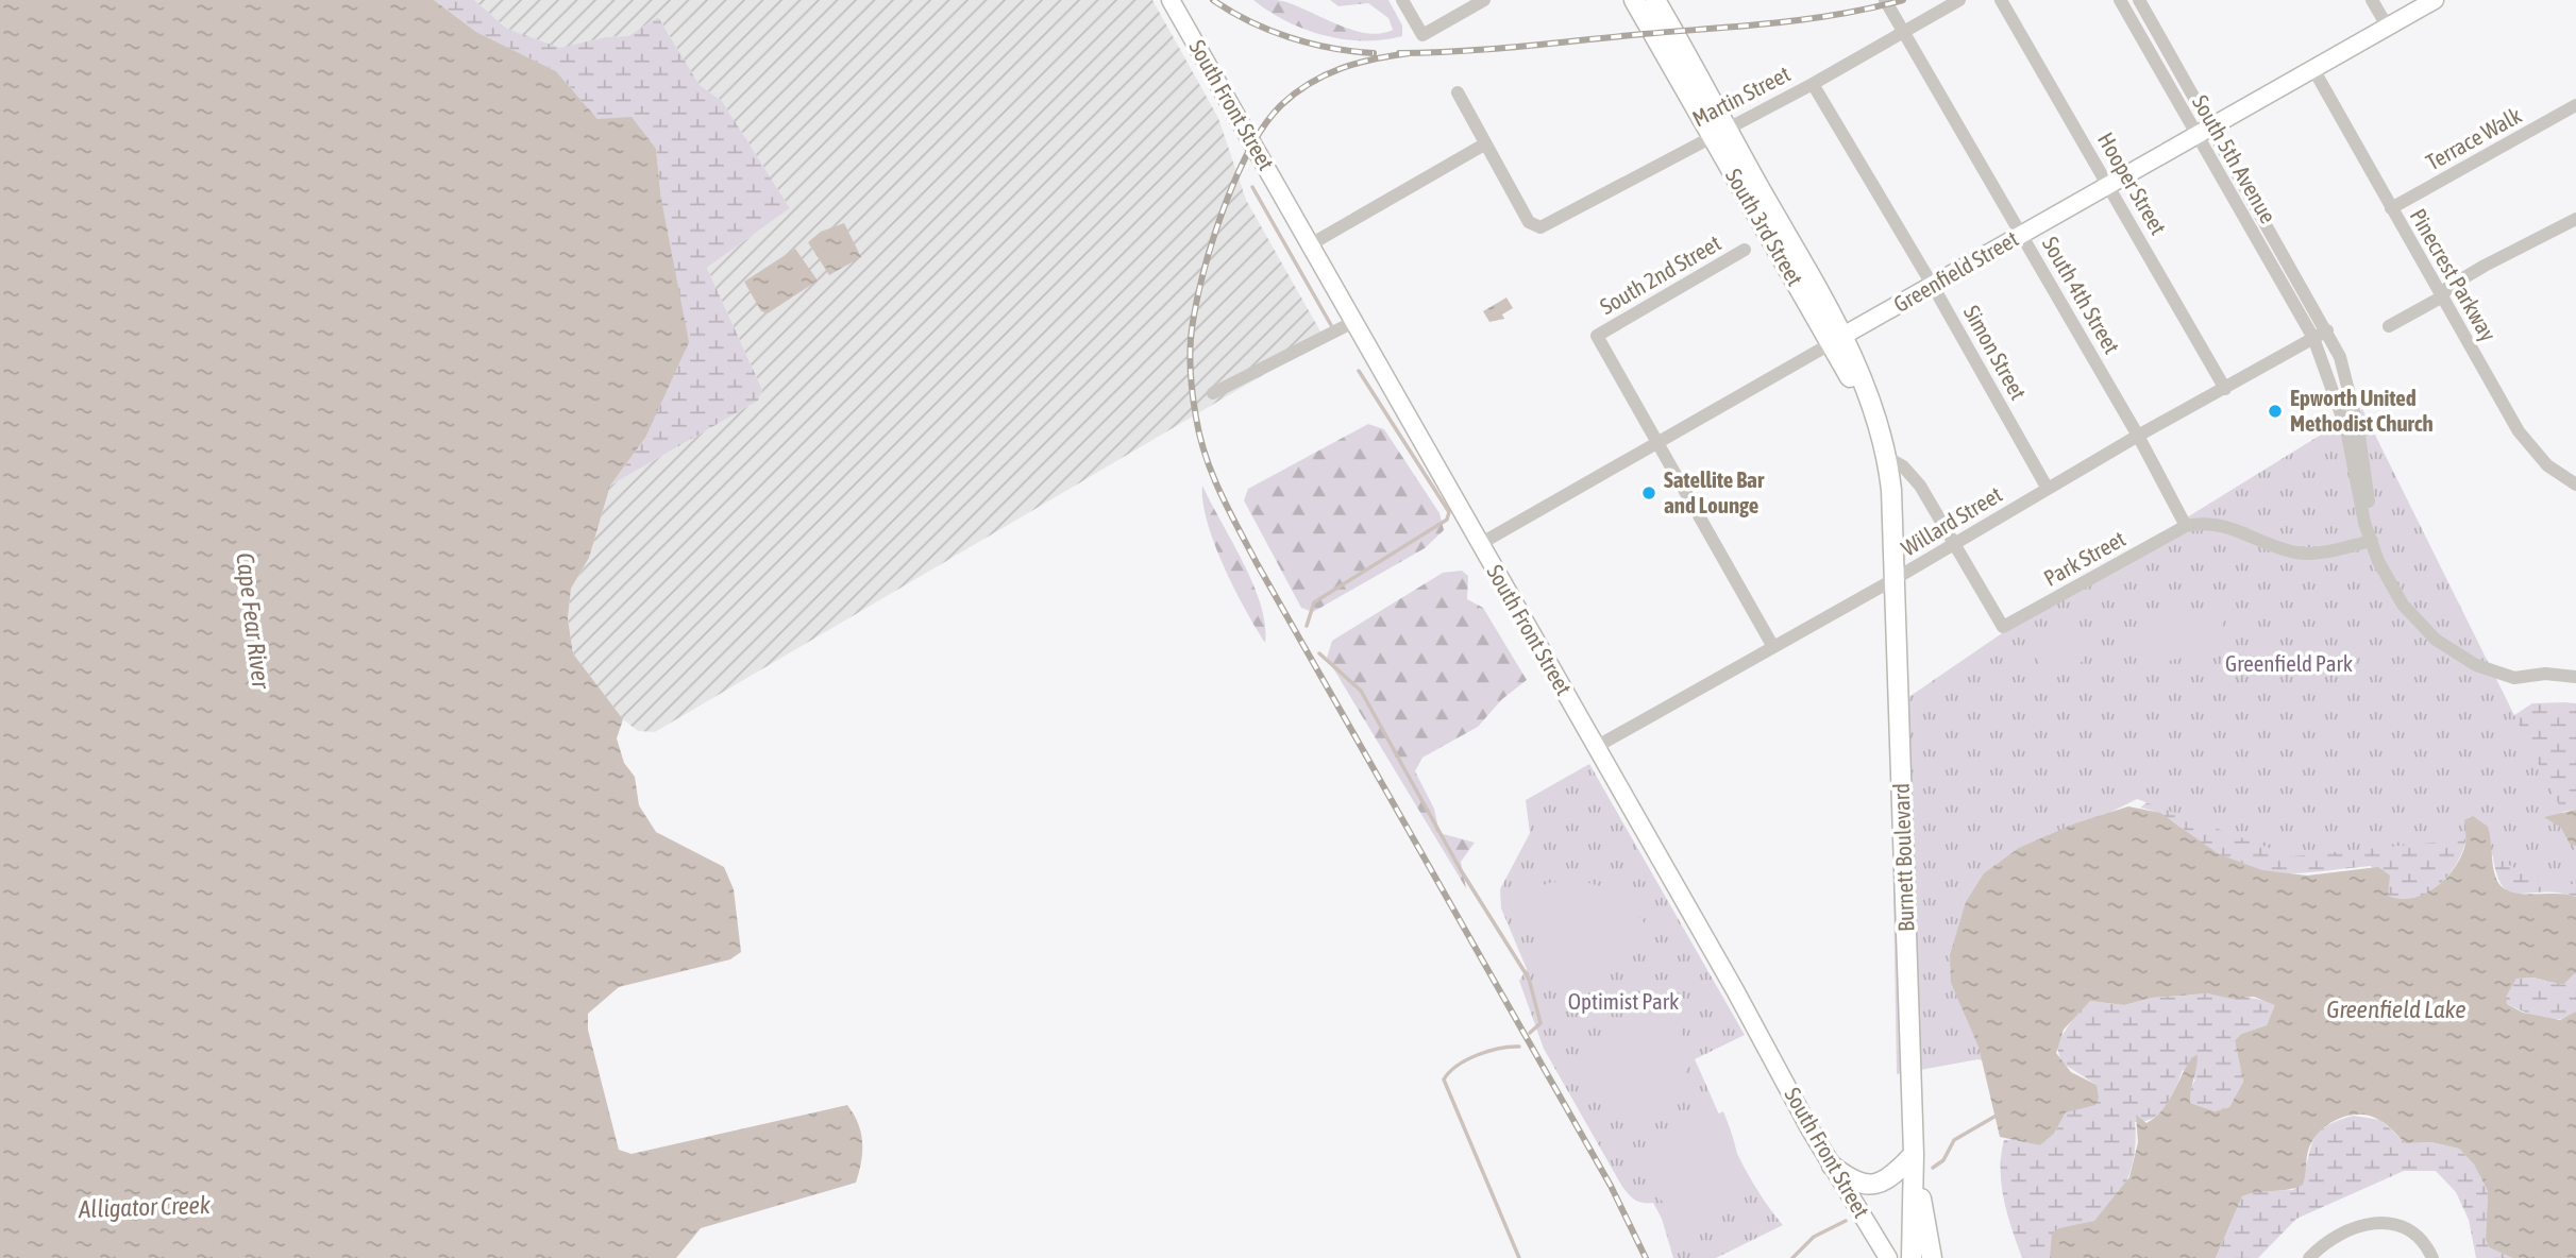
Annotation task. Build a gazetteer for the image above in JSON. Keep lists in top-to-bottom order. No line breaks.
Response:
{"streets":{"highway":["South 3rd Street","Burnett Boulevard"],"main road":["South Front Street","Greenfield Street"],"street":["Martin Street","Terrace Walk","South 5th Avenue","Hooper Street","South 2nd Street","Pinecrest Parkway","South 4th Street","Simon Street","Willard Street","Park Street"]},"crossings":[["Martin Street","South 3rd Street"],["Martin Street","South 4th Street"],["Martin Street","Simon Street"],["South Front Street","Greenfield Street"],["South Front Street","Willard Street"],["Terrace Walk","Pinecrest Parkway"],["South 5th Avenue","Greenfield Street"],["South 5th Avenue","Willard Street"],["Hooper Street","Greenfield Street"],["Hooper Street","Willard Street"],["South 3rd Street","Greenfield Street"],["South 3rd Street","Burnett Boulevard"],["Greenfield Street","South 2nd Street"],["Greenfield Street","Pinecrest Parkway"],["Greenfield Street","South 4th Street"],["Greenfield Street","Simon Street"],["South 2nd Street","Willard Street"],["South 4th Street","Willard Street"],["South 4th Street","Park Street"],["Simon Street","Willard Street"],["Willard Street","Park Street"],["Willard Street","Burnett Boulevard"]],"water":["Cape Fear River","Greenfield Lake","Alligator Creek"],"parks":["Greenfield Park","Optimist Park"],"places":["Epworth United Methodist Church","Satellite Bar and Lounge"]}
